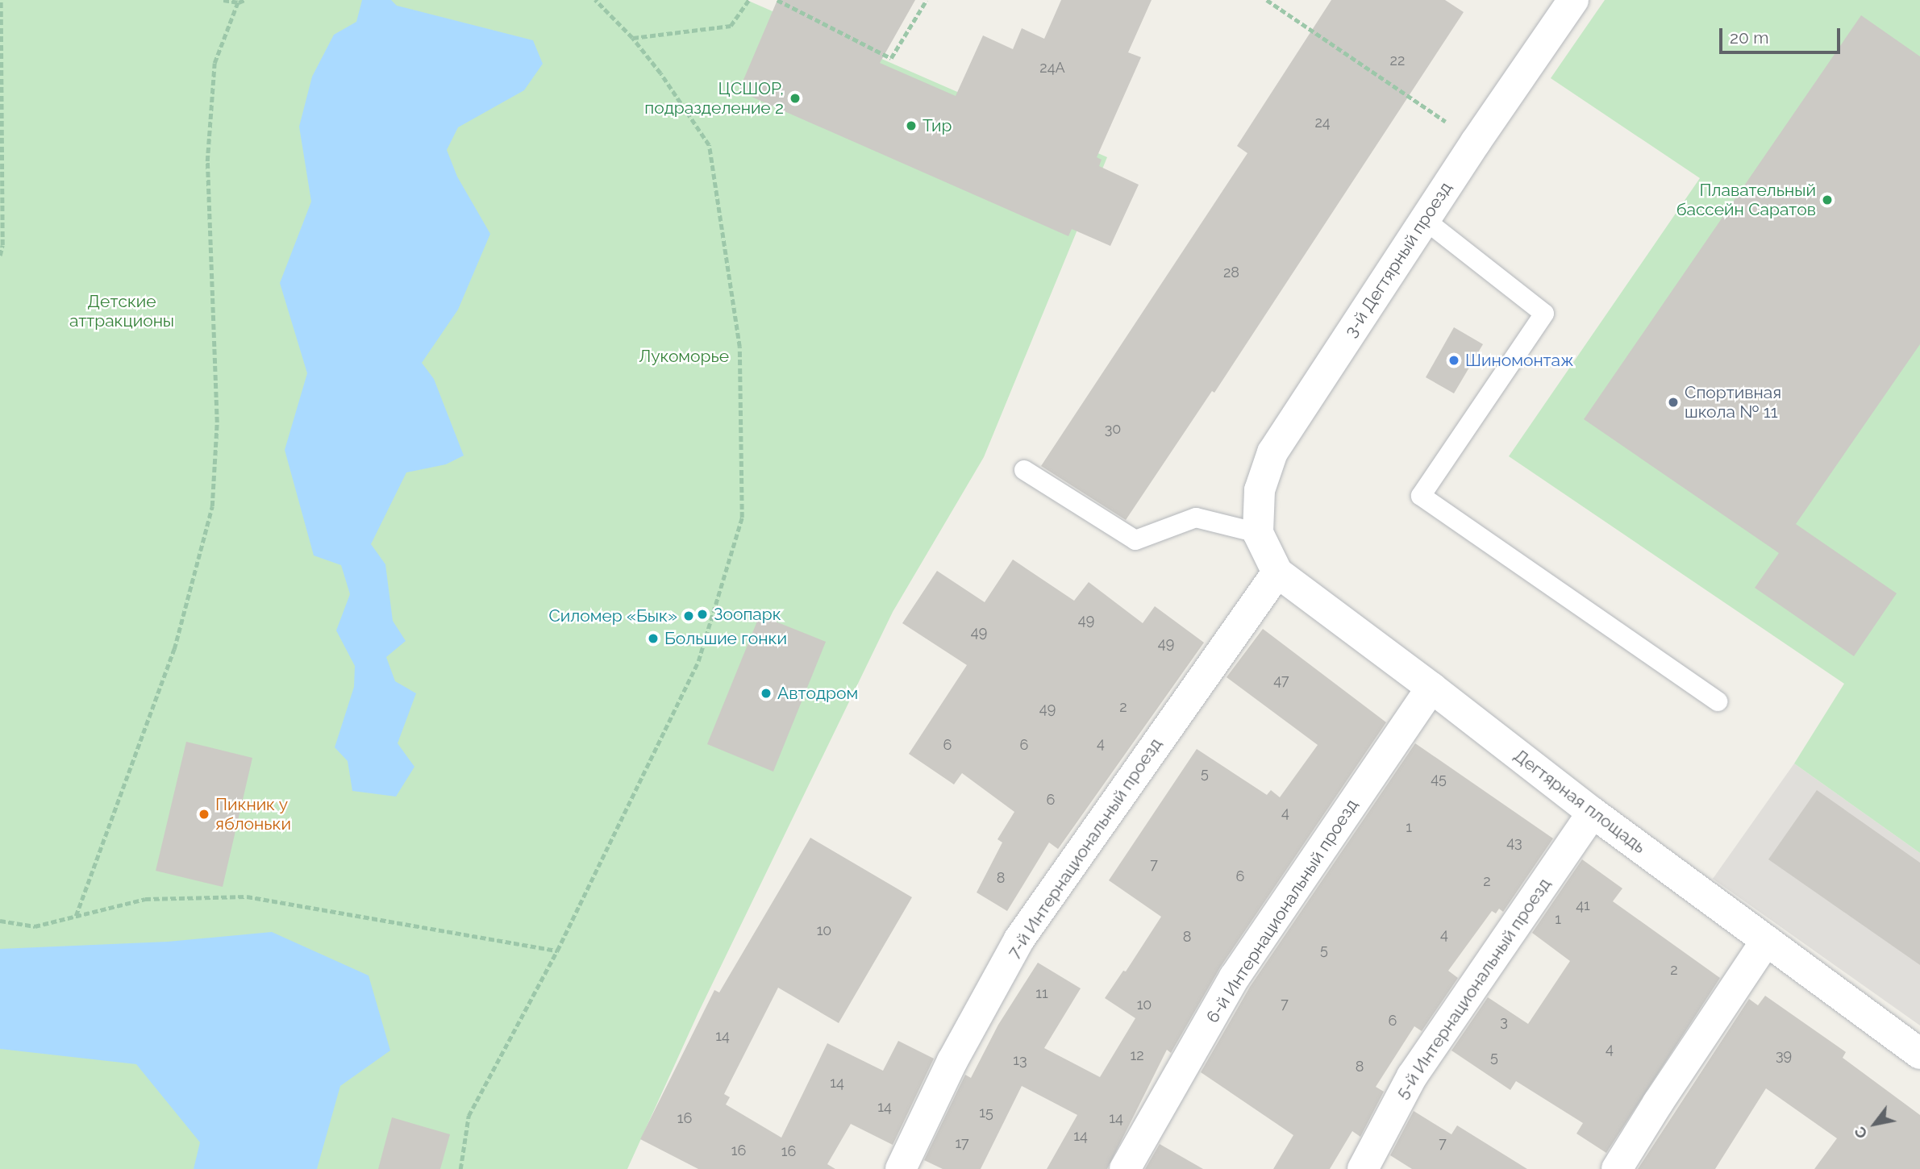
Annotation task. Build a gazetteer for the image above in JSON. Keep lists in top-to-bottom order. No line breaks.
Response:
{"streets":{"street":["3-й Дегтярный проезд","Дегтярная площадь","7-й Интернациональный проезд","6-й Интернациональный проезд","5-й Интернациональный проезд"]},"crossings":[["3-й Дегтярный проезд","Дегтярная площадь"],["Дегтярная площадь","7-й Интернациональный проезд"],["Дегтярная площадь","6-й Интернациональный проезд"],["Дегтярная площадь","5-й Интернациональный проезд"]],"parks":["Детские аттракционы","Лукоморье"],"places":["ЦСШОР, подразделение 2","Тир","Плавательный бассейн Саратов","Шиномонтаж","Спортивная школа № 11","Зоопарк","Силомер «Бык»","Большие гонки","Автодром","Пикник у яблоньки"],"house_numbers":["22","24А","24","28","30","49","49","49","47","2","49","4","6","6","5","45","6","4","1","43","7","6","8","2","41","1","10","4","8","5","2","11","7","10","6","3","14","4","12","39","5","13","8","14","14","15","16","14","14","17","7","16","16"],"scale_bar":"20 m","north":"bottom left"}
